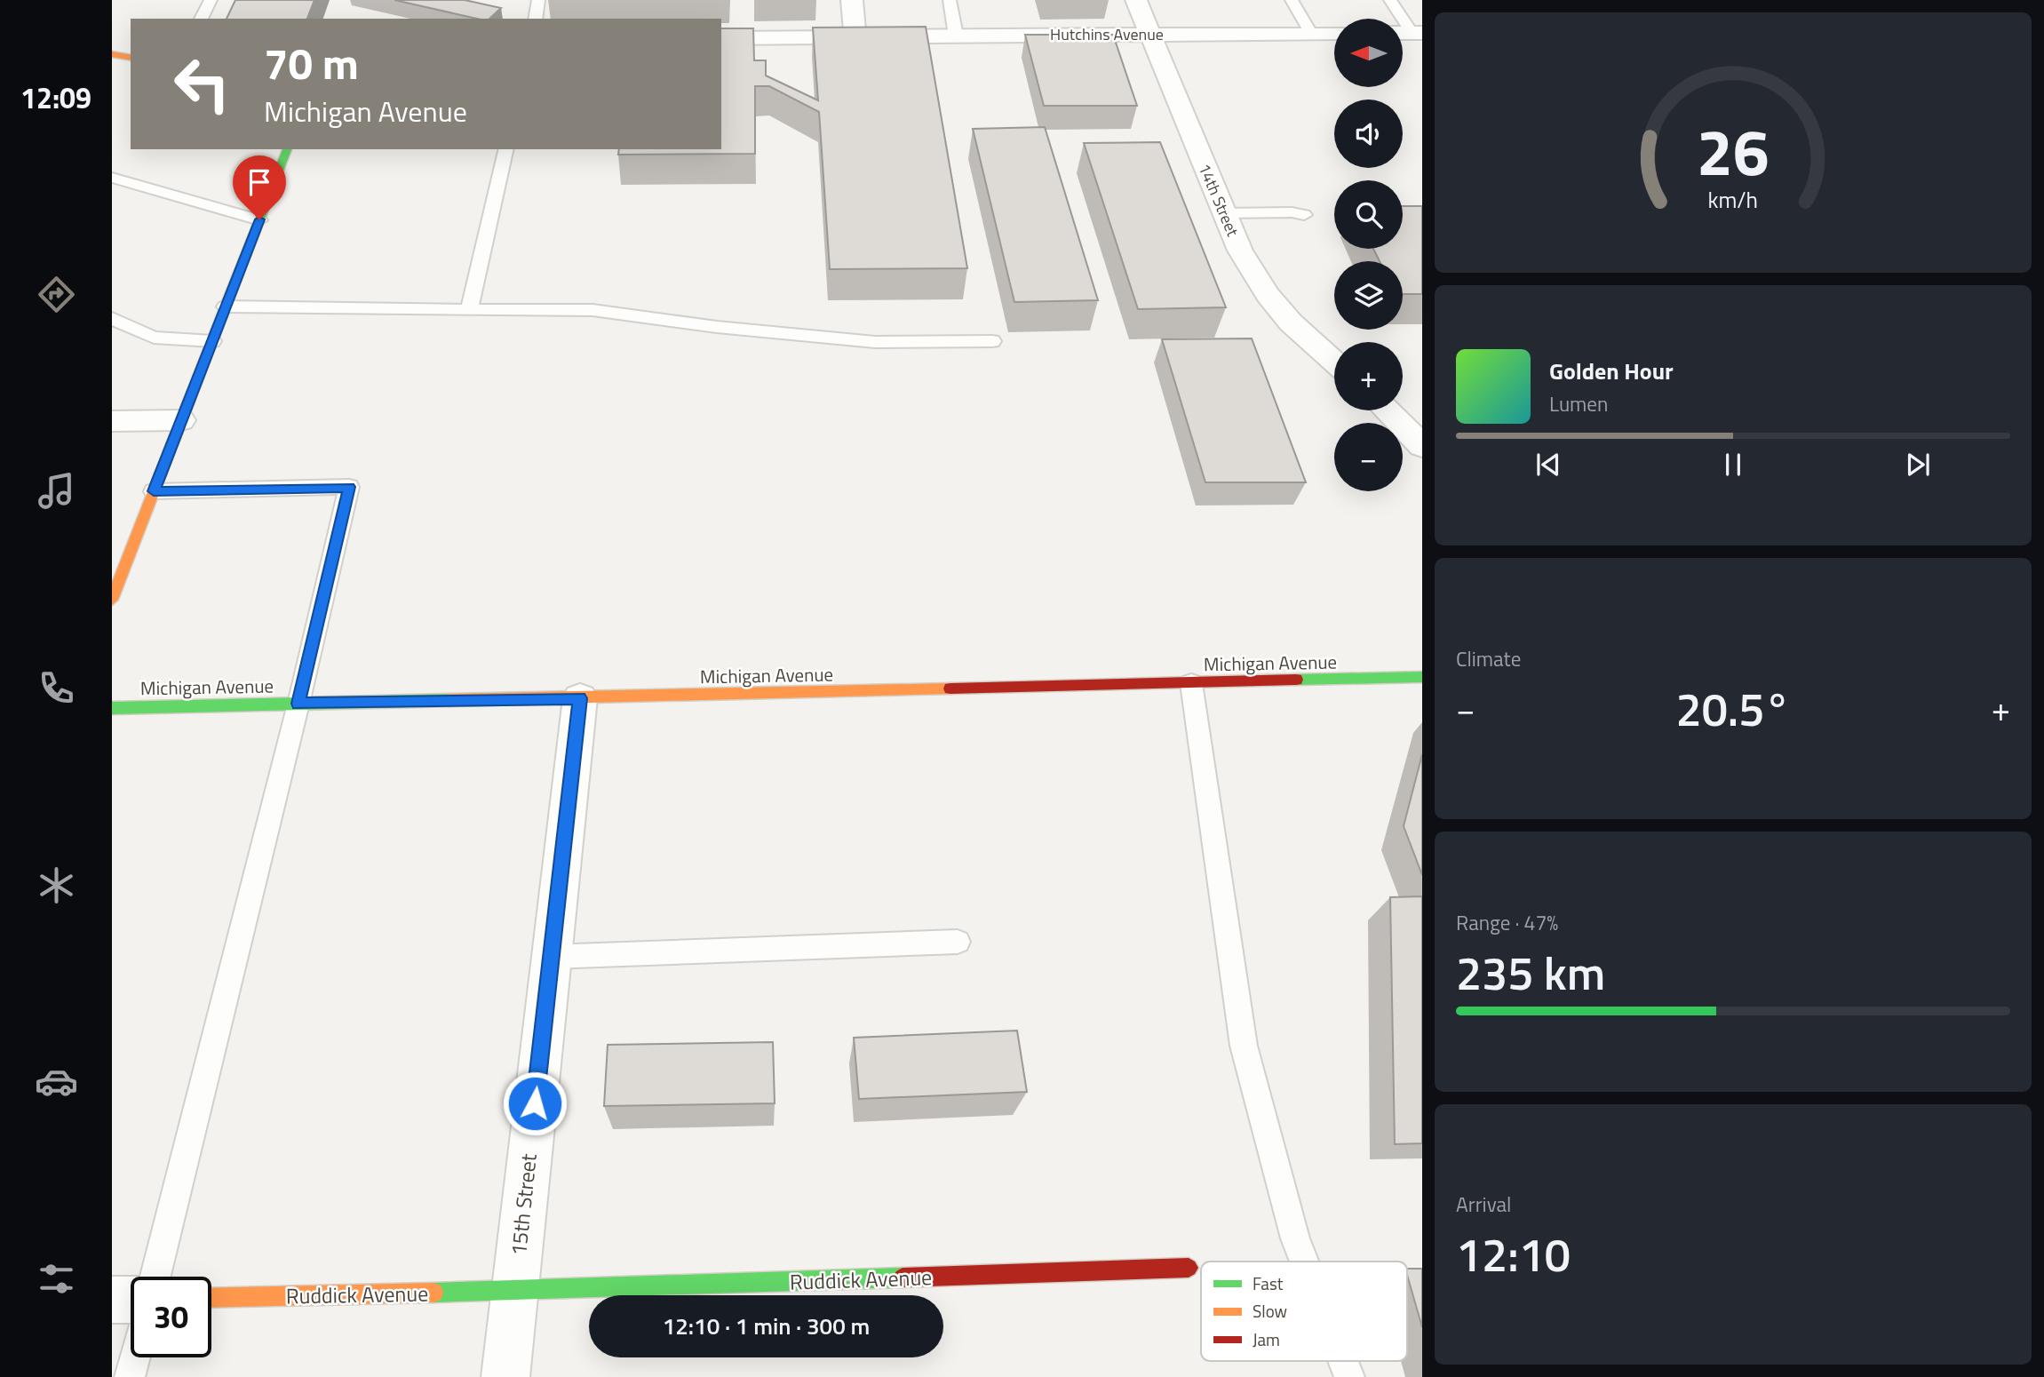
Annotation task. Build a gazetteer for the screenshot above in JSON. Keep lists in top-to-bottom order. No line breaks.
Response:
{"streets":{"street":["Hutchins Avenue","14th Street","Michigan Avenue","15th Street","Ruddick Avenue"]},"crossings":[["Hutchins Avenue","14th Street"],["Michigan Avenue","15th Street"],["15th Street","Ruddick Avenue"]],"legend":["Fast","Slow","Jam"],"north":"left","page":{"tabs":"12:09","map_buttons":["+","−"],"turn":["70 m","Michigan Avenue"],"song":["Golden Hour","Lumen"],"tile":["Climate",["Range · 47%","235 km"],["Arrival","12:10"]],"heat":["−","20.5°","+"],"limit":"30","trip":"12:10 · 1 min · 300 m","gauge":["26","km/h"]}}
